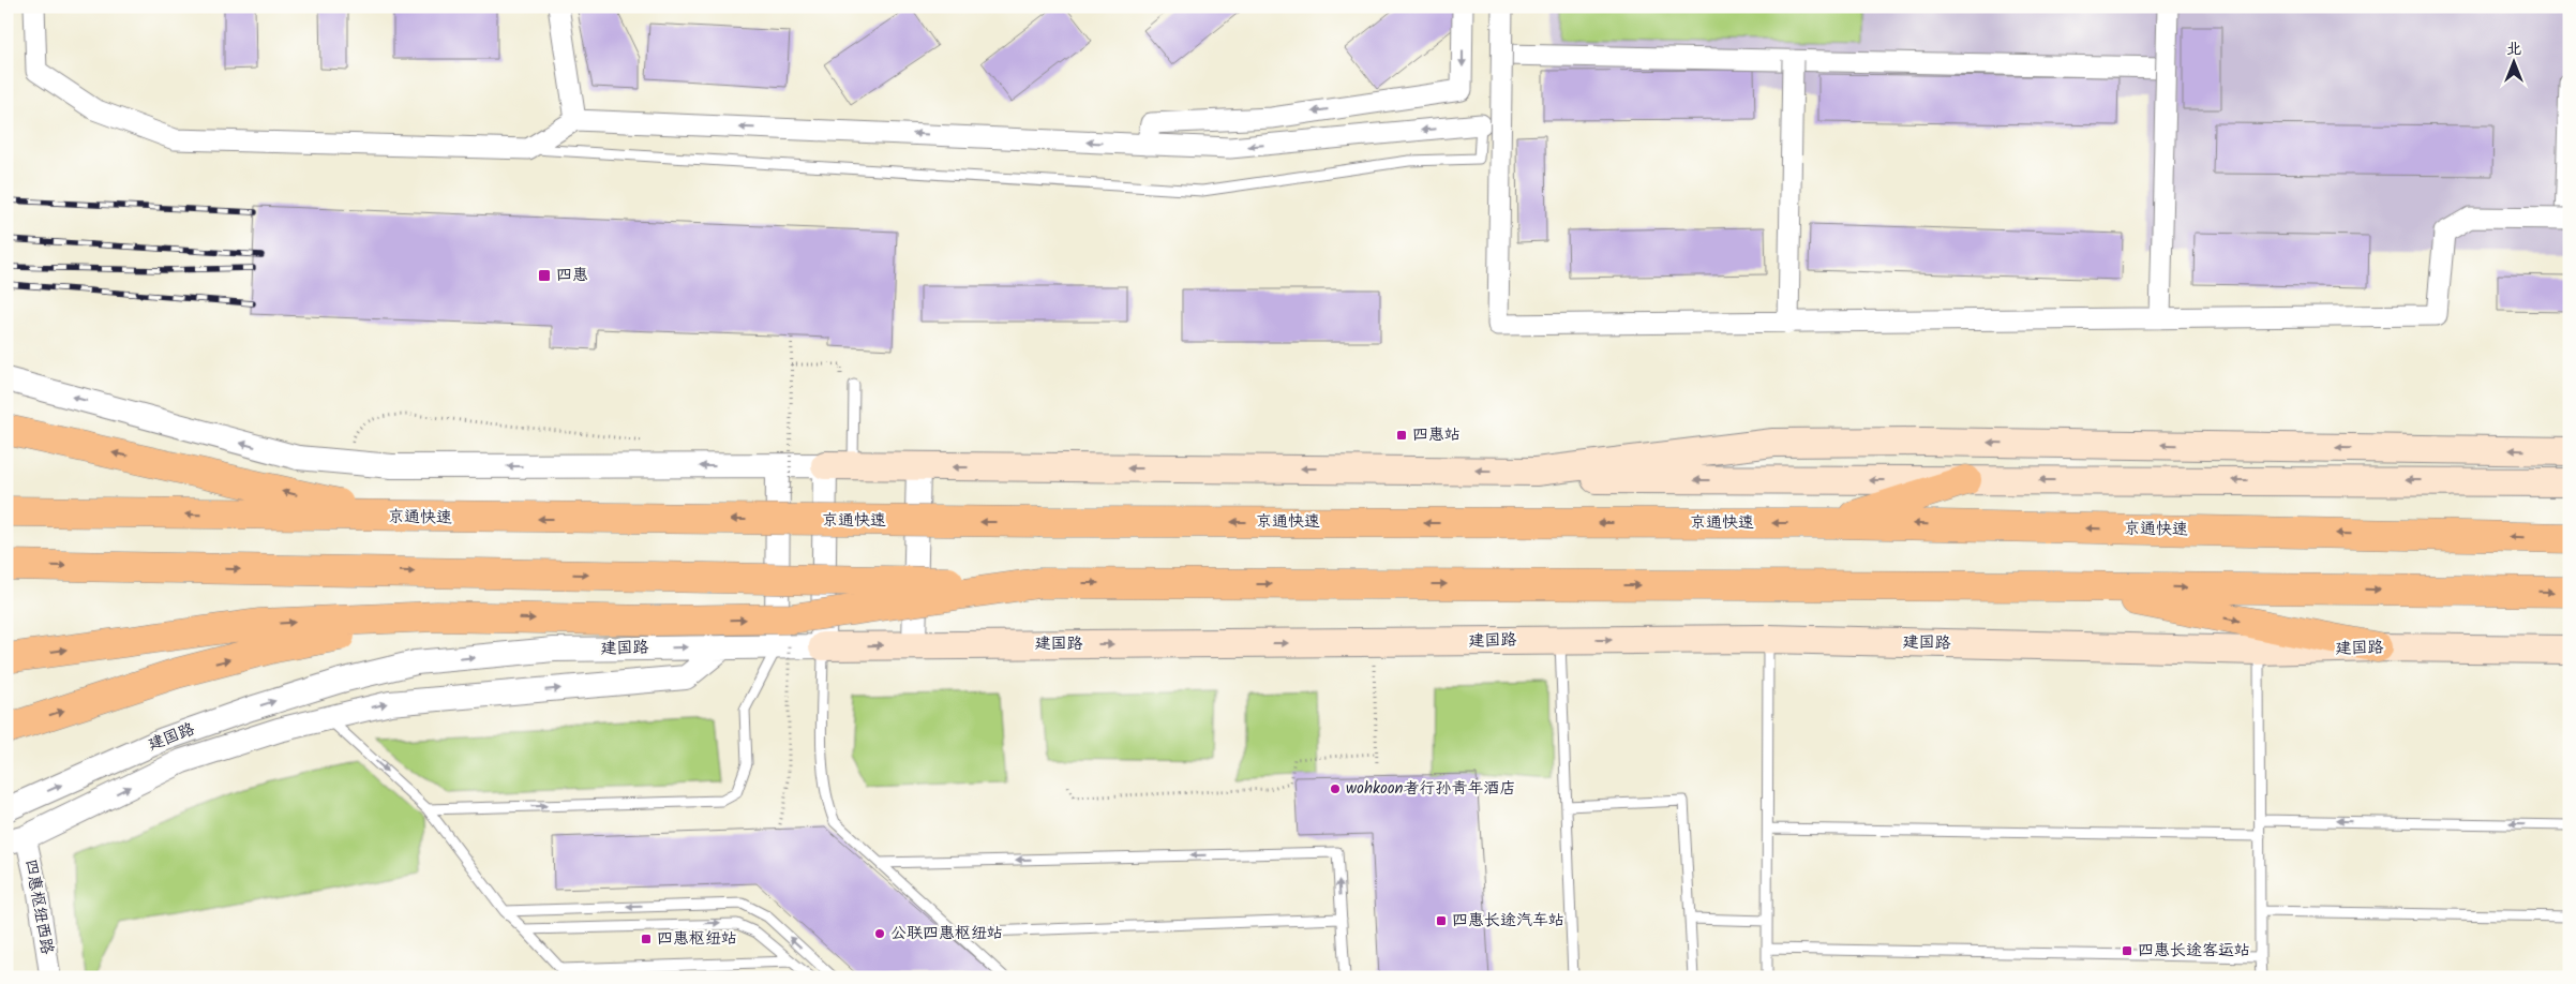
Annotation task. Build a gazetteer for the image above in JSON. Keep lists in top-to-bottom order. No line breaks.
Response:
{"streets":{"highway":["京通快速"],"main road":["建国路"],"street":["四惠枢纽西路"]},"places":{"transit":["四惠","四惠站","四惠长途汽车站","四惠枢纽站","四惠长途客运站"],"other":["wohkoon者行孙青年酒店","公联四惠枢纽站"]},"north":"top"}
